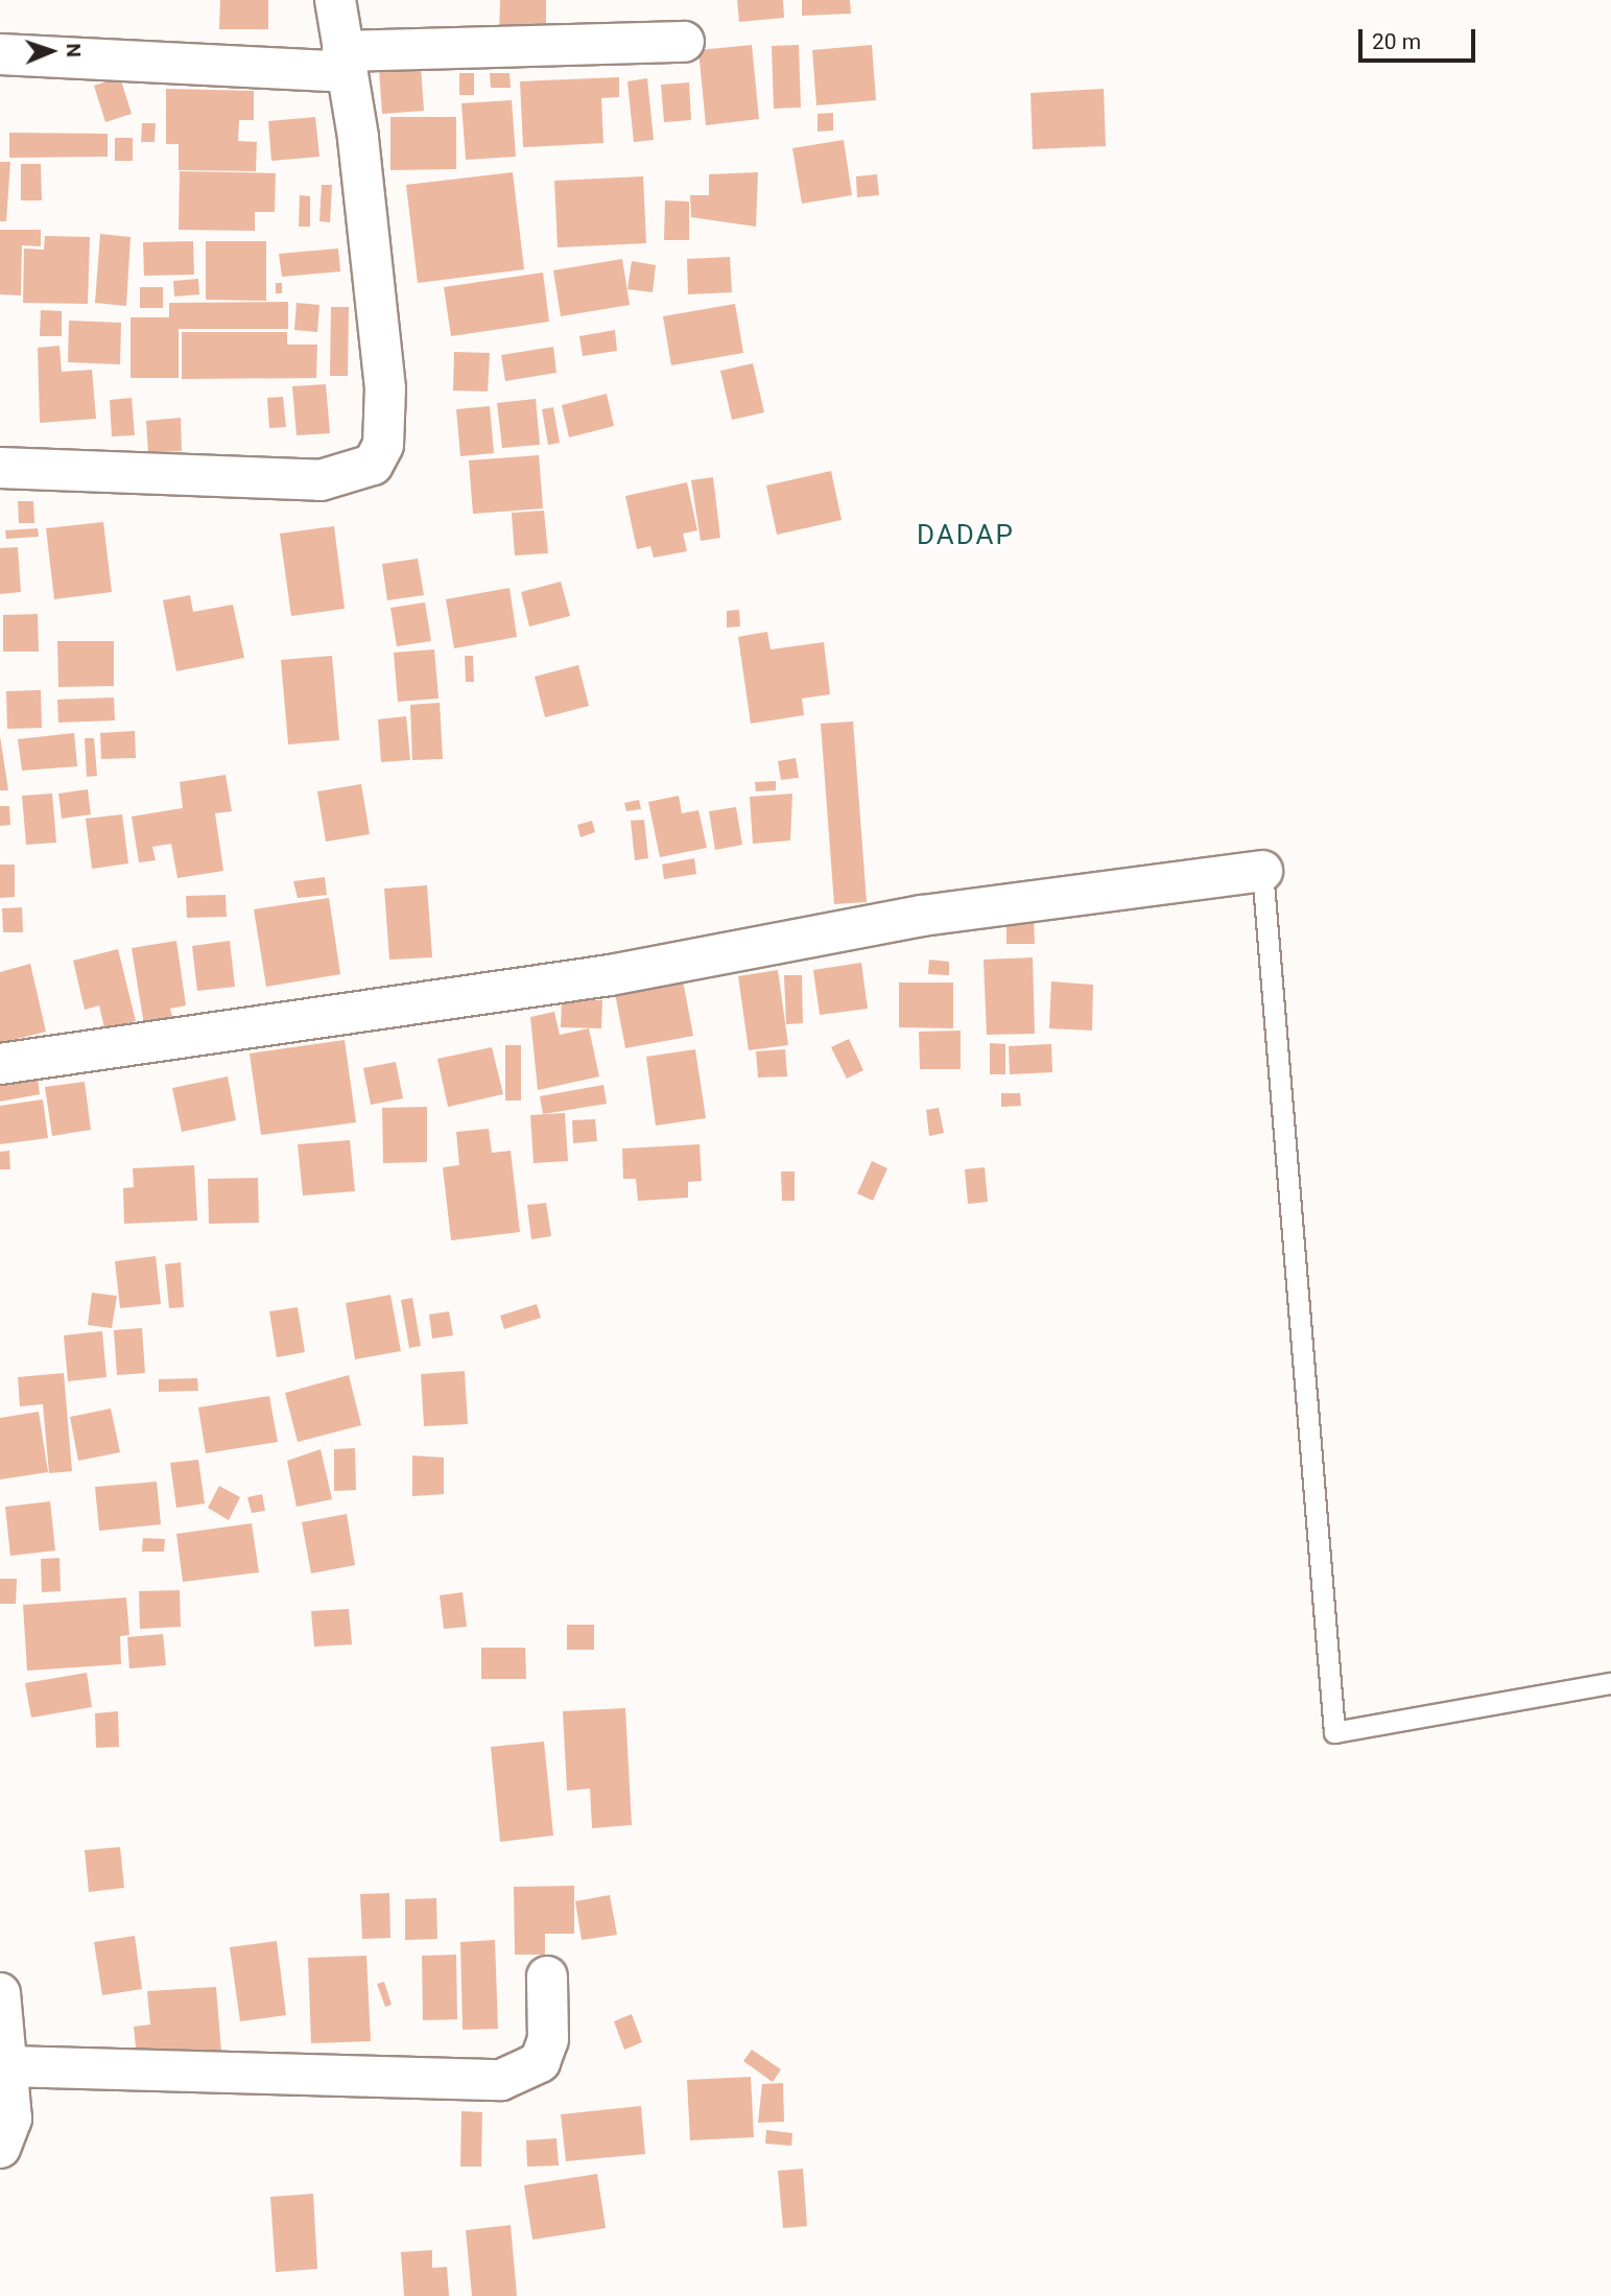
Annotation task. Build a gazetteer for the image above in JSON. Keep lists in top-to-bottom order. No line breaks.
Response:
{"districts":["DADAP"],"scale_bar":"20 m","north":"right"}
